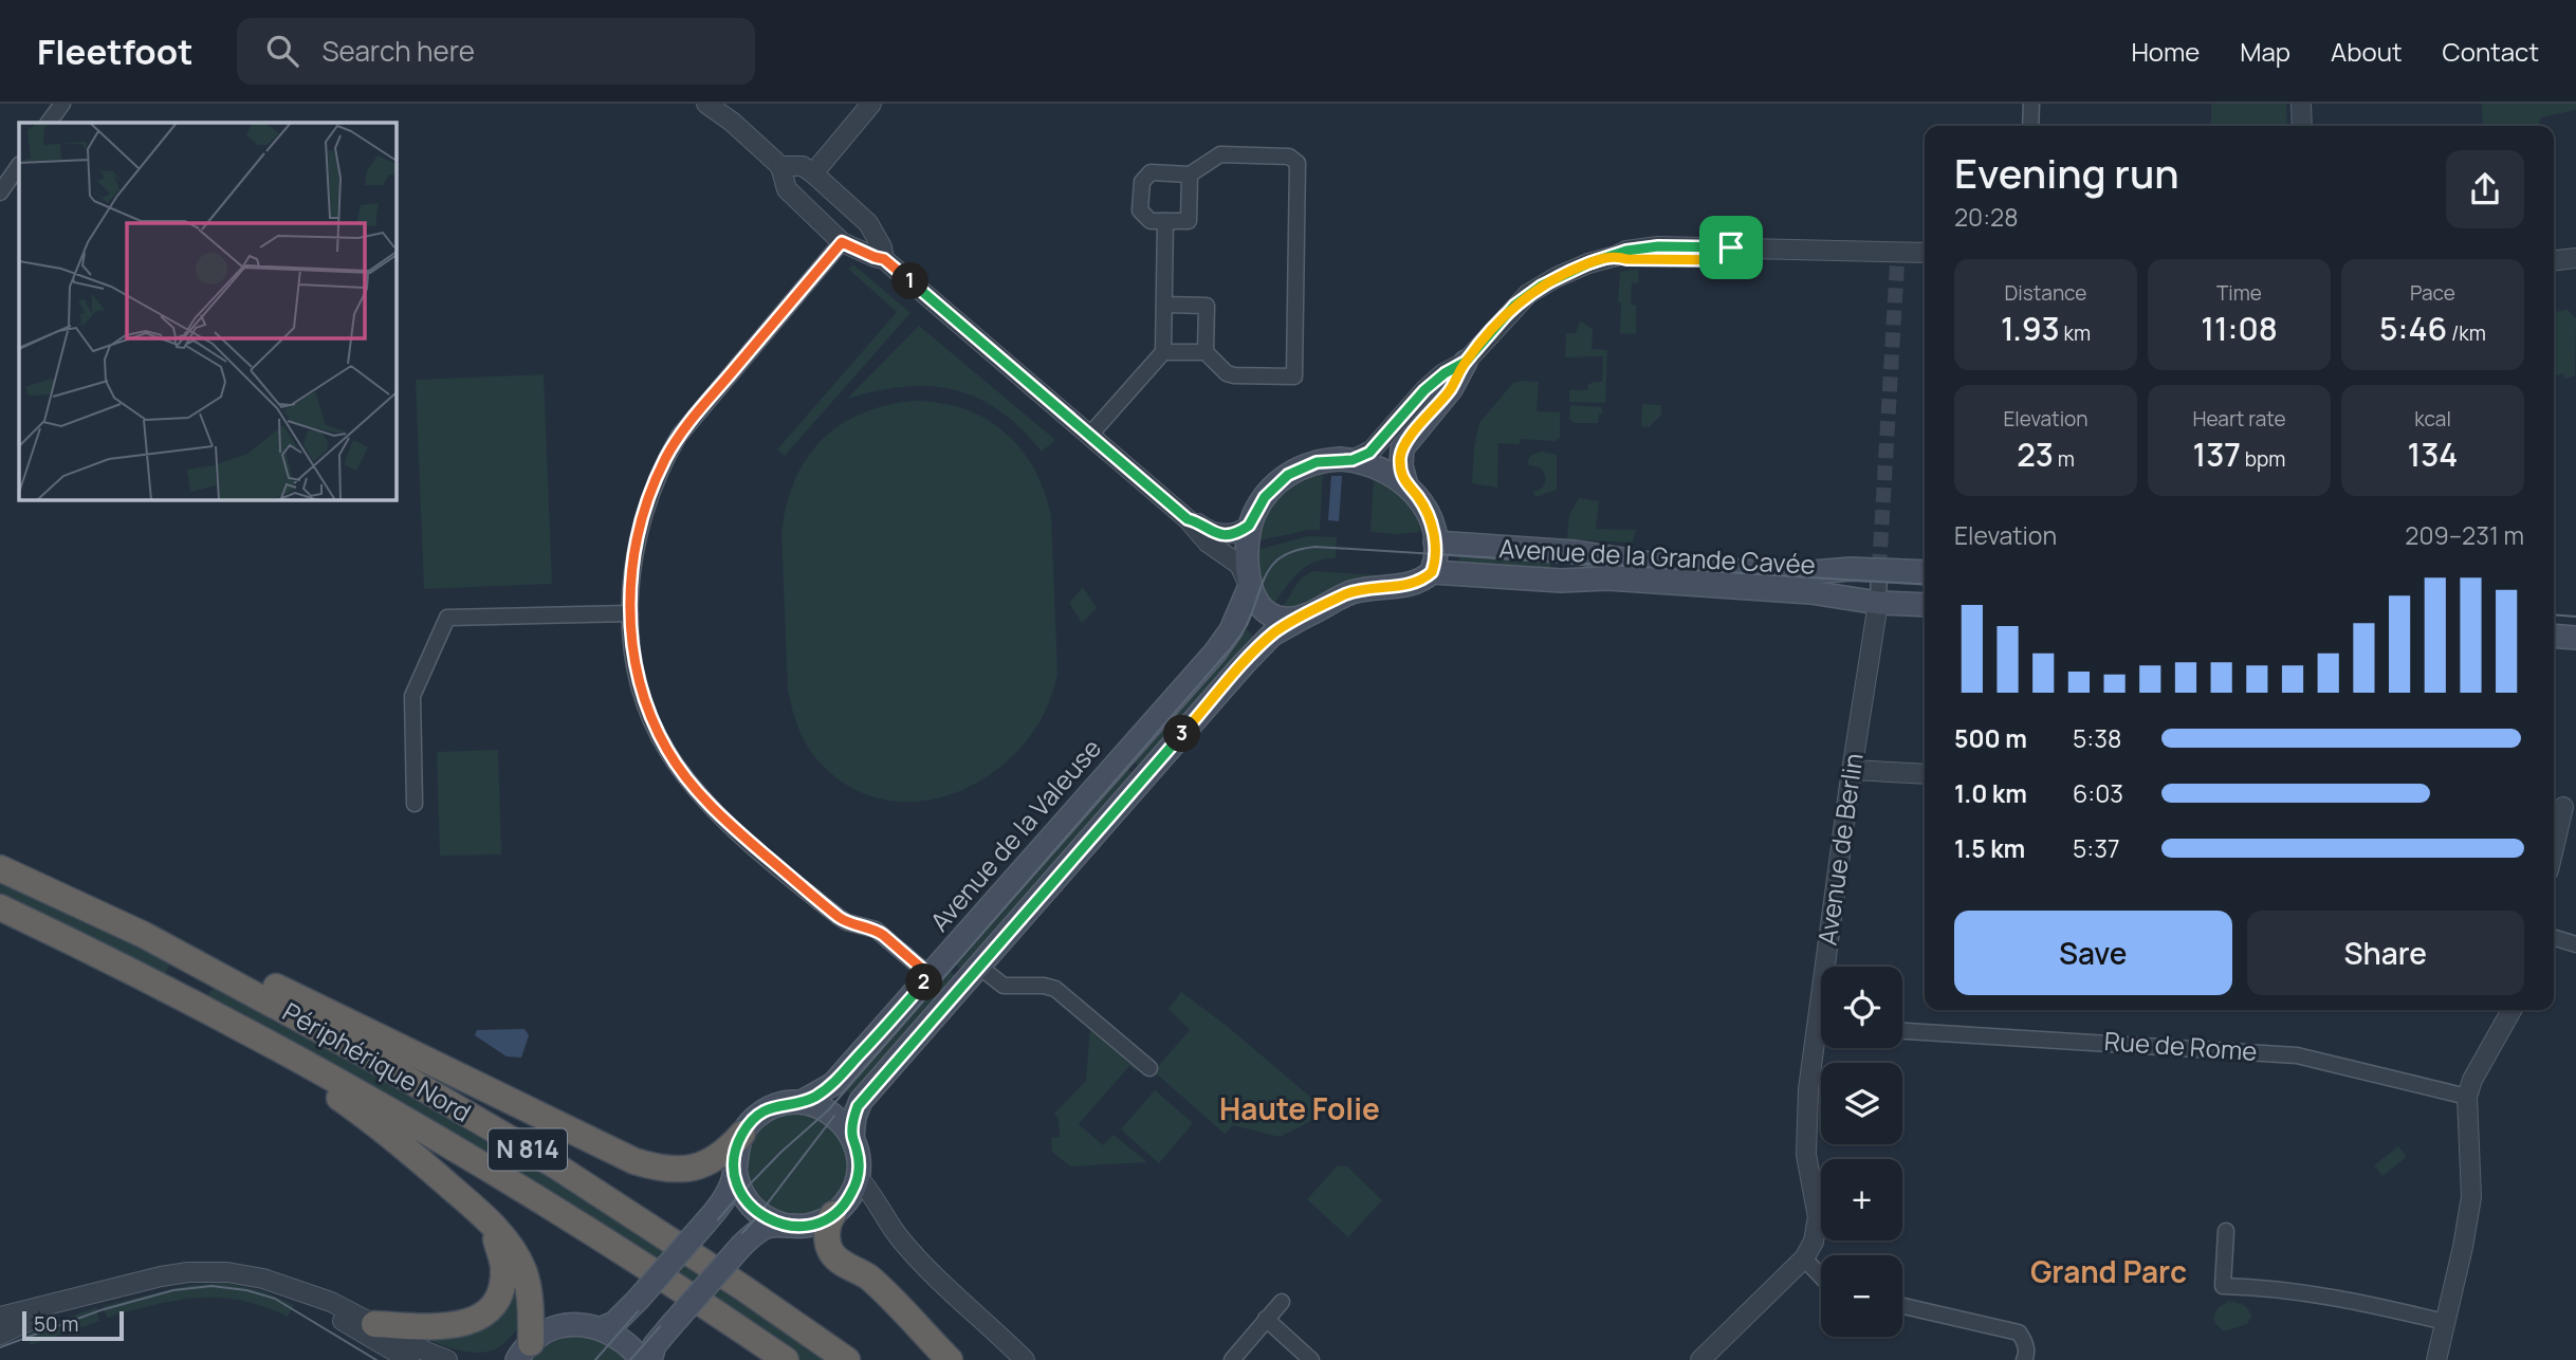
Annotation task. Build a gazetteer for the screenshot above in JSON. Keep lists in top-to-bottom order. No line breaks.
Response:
{"streets":{"highway":["Périphérique Nord","N 814"],"main road":["Avenue de la Grande Cavée","Avenue de la Valeuse"],"street":["Avenue de Berlin","Rue de Rome"]},"crossings":[["Avenue de la Grande Cavée","Avenue de la Valeuse"],["Avenue de la Grande Cavée","Avenue de Berlin"],["Avenue de la Valeuse","N 814"],["Périphérique Nord","N 814"]],"districts":["Haute Folie","Grand Parc"],"scale_bar":"50 m","page":{"header":"Fleetfoot","search":"Search here","nav":["Home","Map","About","Contact"],"heading":["Evening run","20:28"],"stats":[["Distance","1.93 km"],["Time","11:08"],["Pace","5:46 /km"],["Elevation","23 m"],["Heart rate","137 bpm"],["kcal","134"]],"pins":["1","3","2"],"chart":["Elevation","209–231 m"],"list":[{"name":"500 m","note":"5:38"},{"name":"1.0 km","note":"6:03"},{"name":"1.5 km","note":"5:37"}],"buttons":["Save","Share"],"map_buttons":["+","−"],"scale":"50 m"}}
